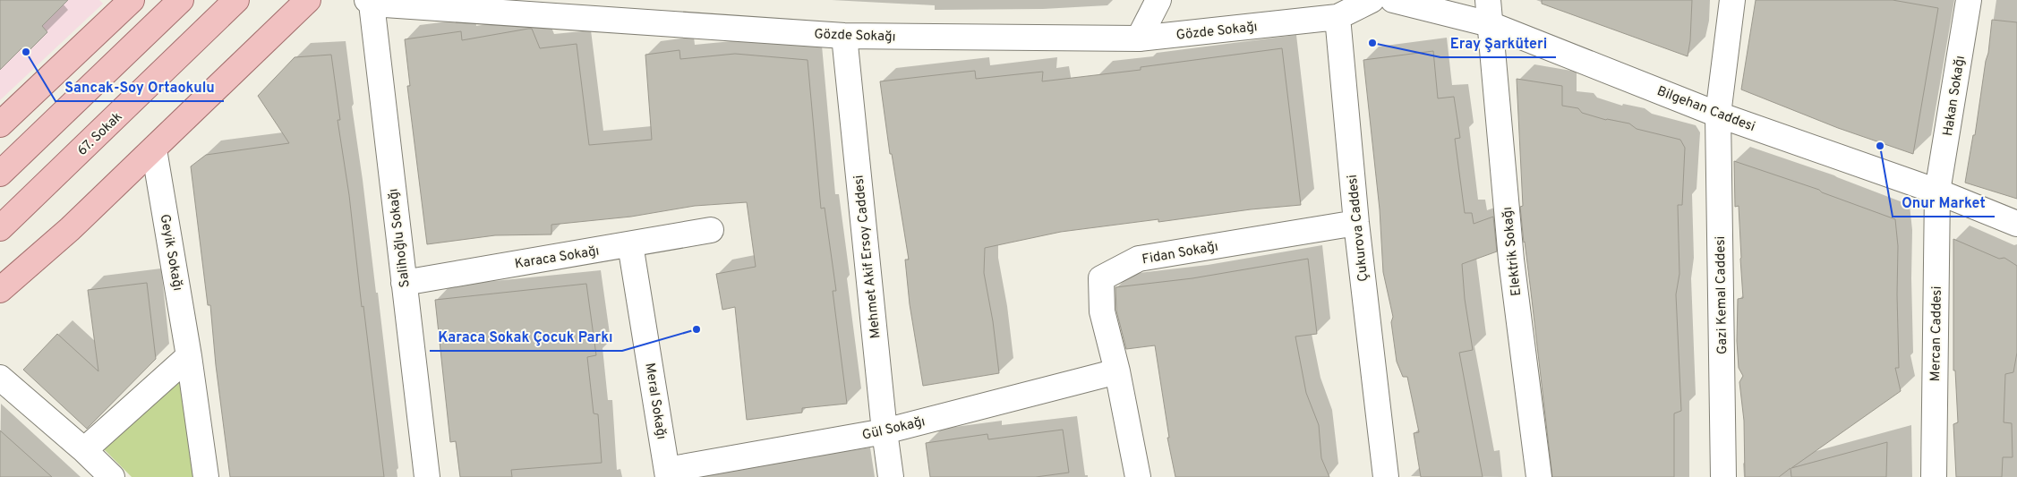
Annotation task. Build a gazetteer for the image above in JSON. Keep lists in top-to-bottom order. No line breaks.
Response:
{"streets":{"main road":["67. Sokak"],"street":["Gözde Sokağı","Hakan Sokağı","Bilgehan Caddesi","Çukurova Caddesi","Salihoğlu Sokağı","Elektrik Sokağı","Geyik Sokağı","Fidan Sokağı","Karaca Sokağı","Mehmet Akif Ersoy Caddesi","Gazi Kemal Caddesi","Mercan Caddesi","Meral Sokağı","Gül Sokağı"]},"crossings":[["Gözde Sokağı","Çukurova Caddesi"],["Gözde Sokağı","Salihoğlu Sokağı"],["Gözde Sokağı","Mehmet Akif Ersoy Caddesi"],["Hakan Sokağı","Bilgehan Caddesi"],["Hakan Sokağı","Mercan Caddesi"],["Bilgehan Caddesi","Elektrik Sokağı"],["Bilgehan Caddesi","Gazi Kemal Caddesi"],["Bilgehan Caddesi","Mercan Caddesi"],["Çukurova Caddesi","Fidan Sokağı"],["Salihoğlu Sokağı","Karaca Sokağı"],["Fidan Sokağı","Gül Sokağı"],["Karaca Sokağı","Meral Sokağı"],["Mehmet Akif Ersoy Caddesi","Gül Sokağı"],["Meral Sokağı","Gül Sokağı"]],"places":["Eray Şarküteri","Sancak-Soy Ortaokulu","Onur Market","Karaca Sokak Çocuk Parkı"]}
